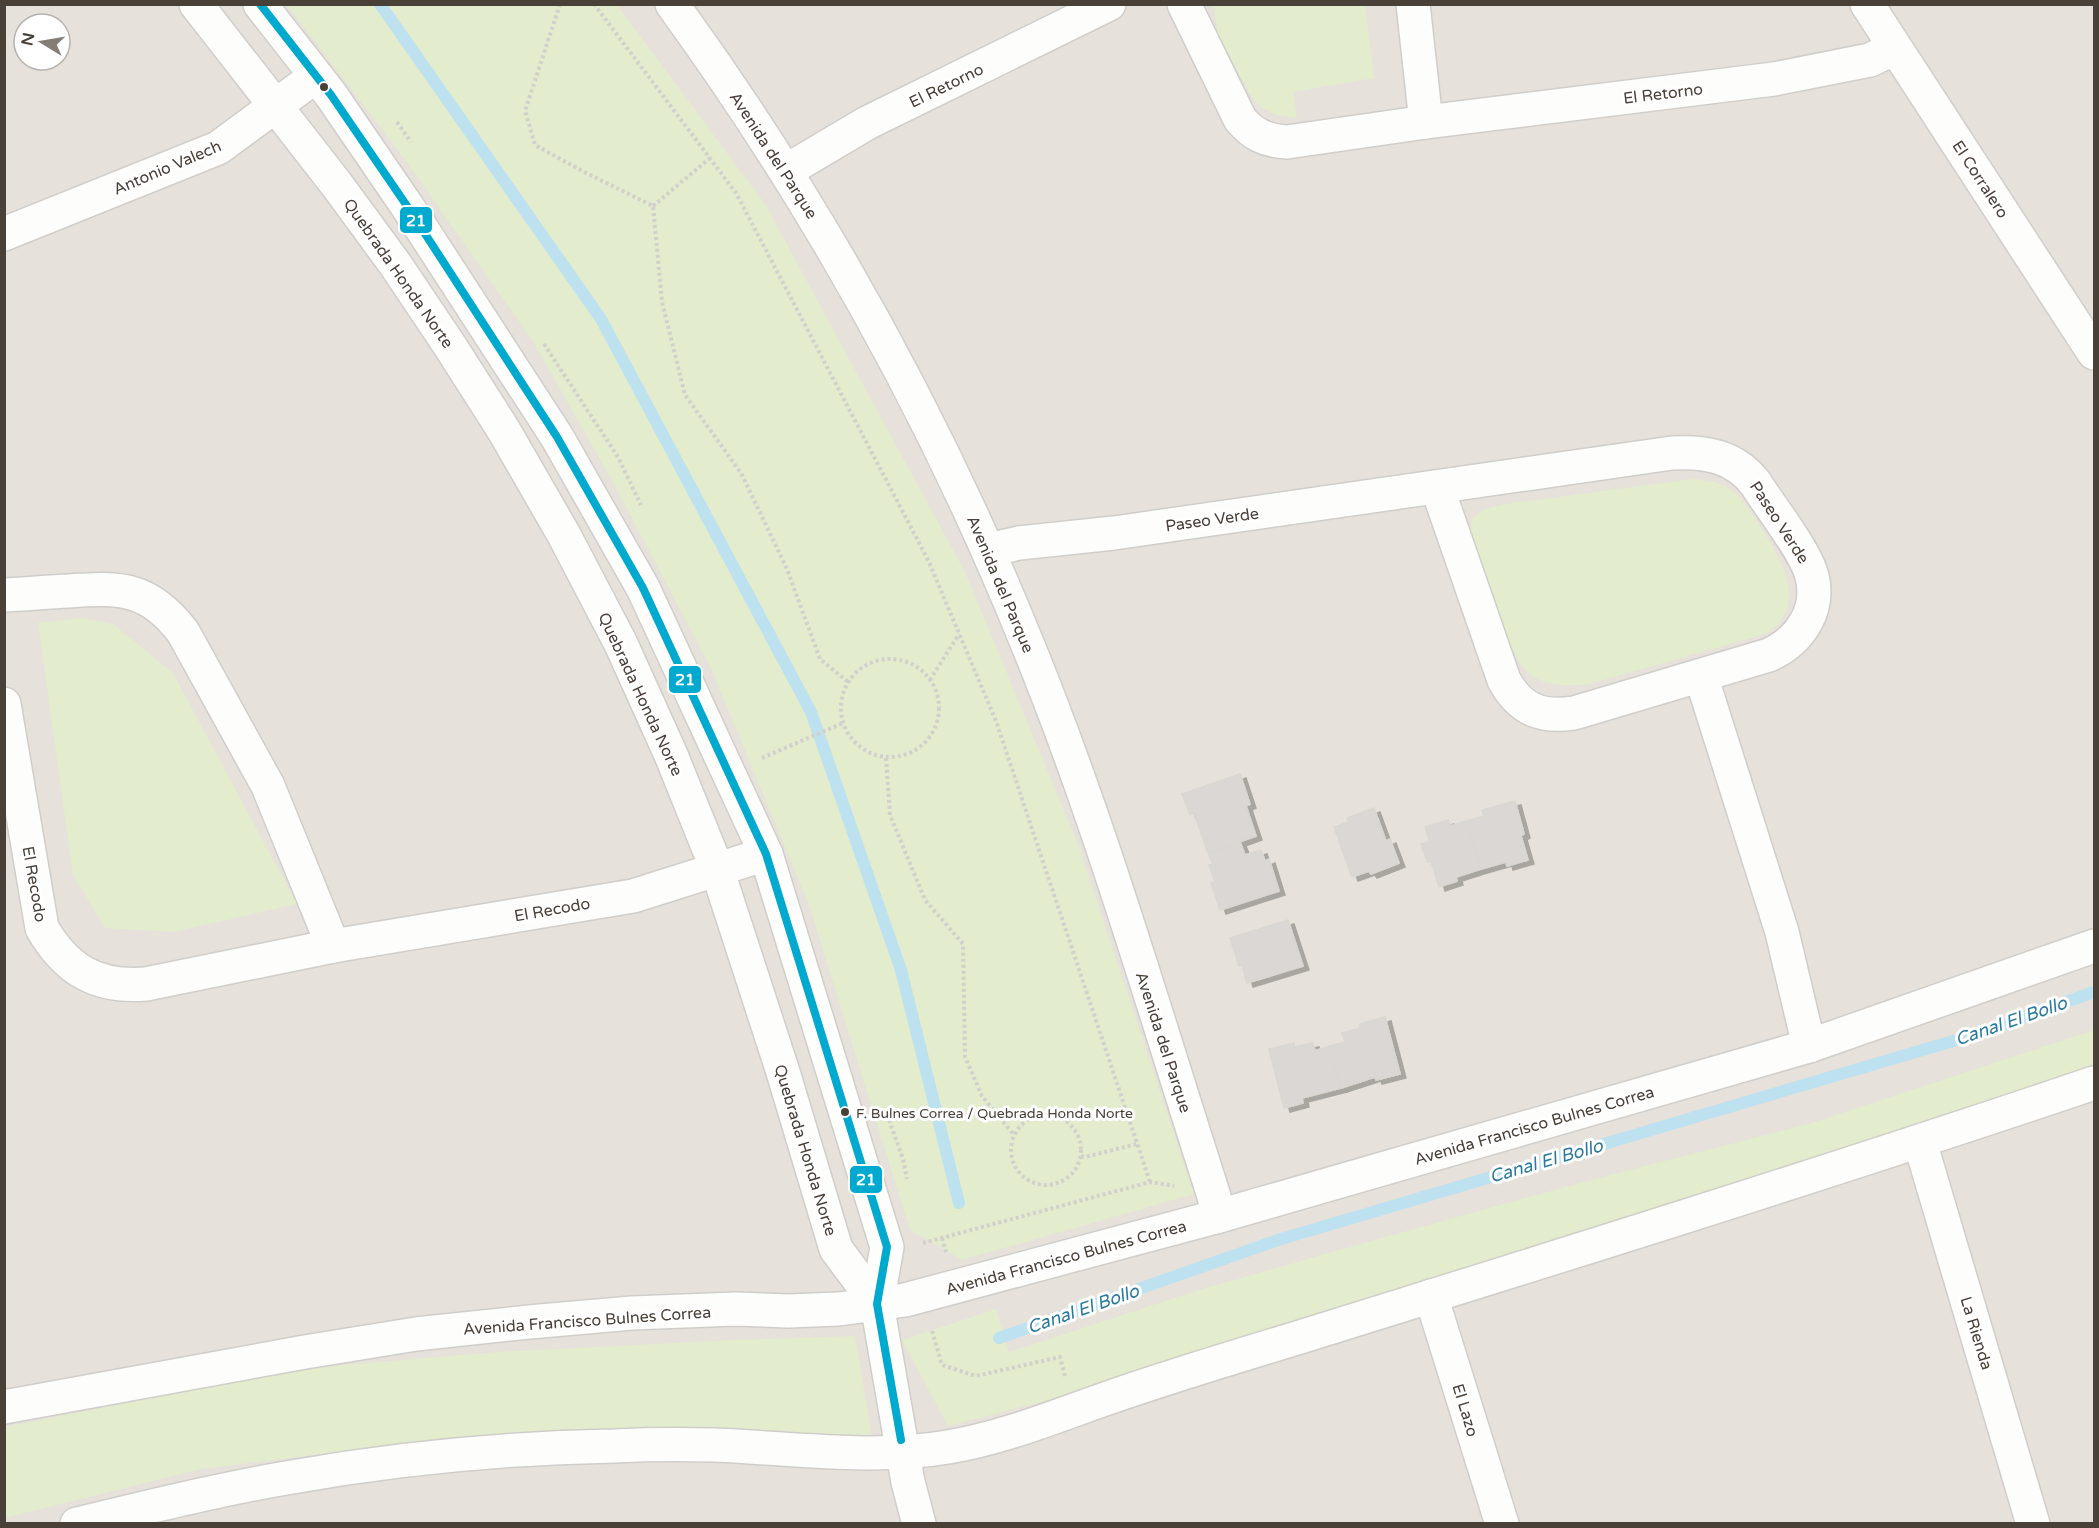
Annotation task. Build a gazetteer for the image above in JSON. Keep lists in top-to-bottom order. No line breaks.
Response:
{"streets":{"street":["El Retorno","Avenida del Parque","Antonio Valech","El Corralero","Quebrada Honda Norte","Paseo Verde","El Recodo","Avenida Francisco Bulnes Correa","La Rienda","El Lazo"]},"crossings":[["El Retorno","Avenida del Parque"],["El Retorno","El Corralero"],["Avenida del Parque","Paseo Verde"],["Avenida del Parque","Avenida Francisco Bulnes Correa"],["Antonio Valech","Quebrada Honda Norte"],["Quebrada Honda Norte","El Recodo"],["Quebrada Honda Norte","Avenida Francisco Bulnes Correa"]],"water":["Canal El Bollo"],"places":["F. Bulnes Correa / Quebrada Honda Norte"],"lines":["transit line 21"],"north":"left"}
